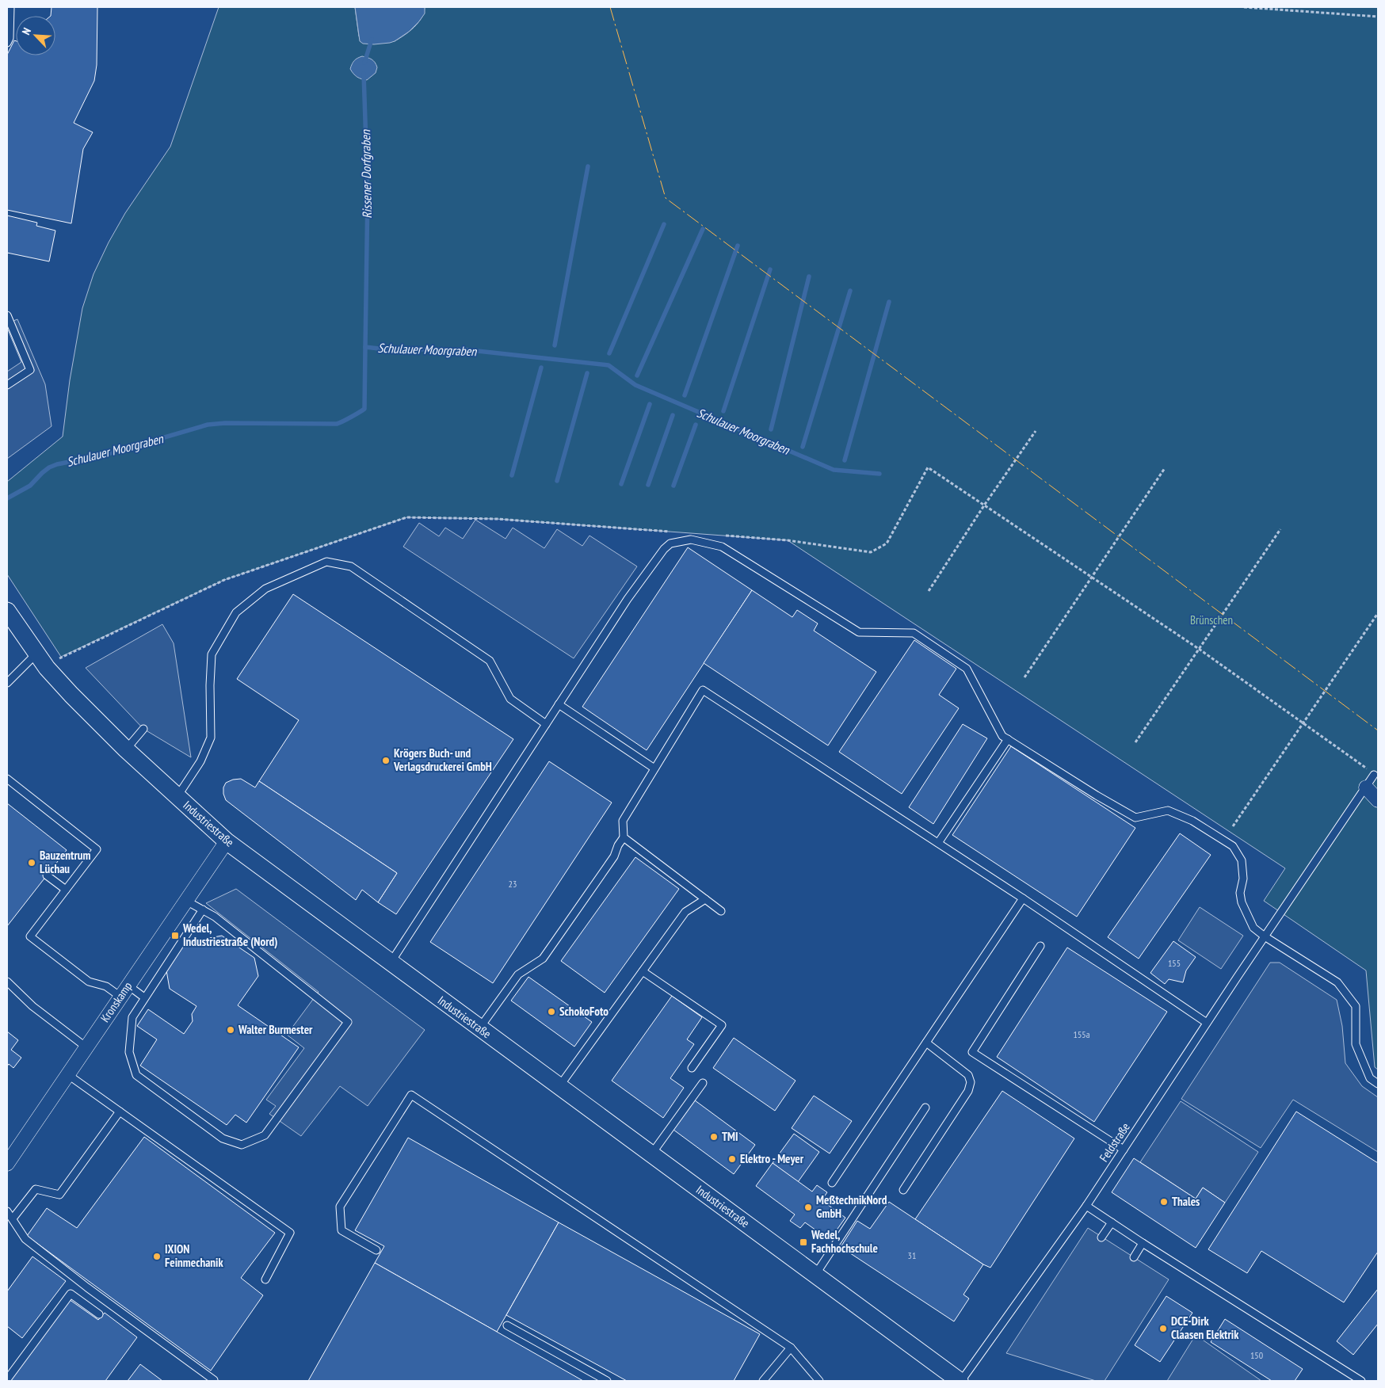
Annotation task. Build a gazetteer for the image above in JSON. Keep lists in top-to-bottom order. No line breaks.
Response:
{"streets":{"street":["Industriestraße","Kronskamp"],"lane":["Feldstraße"]},"crossings":[["Industriestraße","Kronskamp"],["Industriestraße","Feldstraße"]],"water":["Rissener Dorfgraben","Schulauer Moorgraben"],"parks":["Brünschen"],"places":{"other":["Krögers Buch- und Verlagsdruckerei GmbH","Bauzentrum Lüchau","SchokoFoto","Walter Burmester","TMI","Elektro - Meyer","Thales","MeßtechnikNord GmbH","IXION Feinmechanik","DCE-Dirk Claasen Elektrik"],"transit":["Wedel, Industriestraße (Nord)","Wedel, Fachhochschule"]},"house_numbers":["23","155","155a","31","150"],"north":"top left"}
